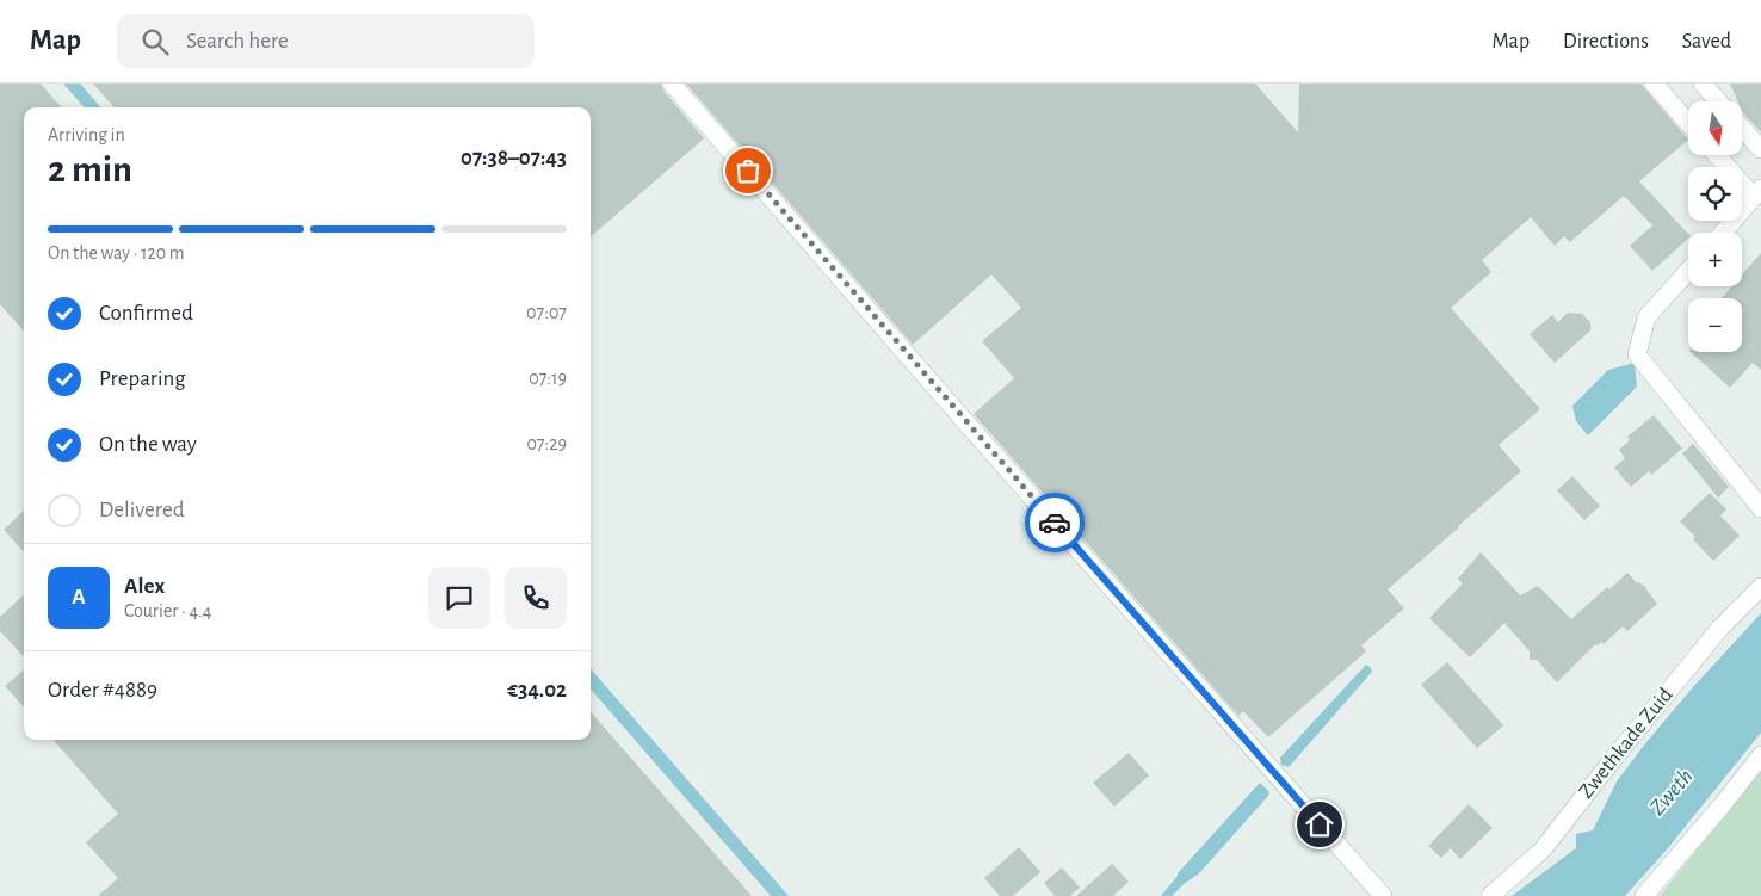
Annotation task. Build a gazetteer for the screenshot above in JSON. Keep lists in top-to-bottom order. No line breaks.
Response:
{"streets":{"street":["Zwethkade Zuid"]},"water":["Zweth"],"north":"bottom","page":{"header":"Map","search":"Search here","nav":["Map","Directions","Saved"],"map_buttons":["+","−"],"heading":["2 min","Arriving in","07:38–07:43"],"panel":["Alex","Courier · 4.4","Order #4889","€34.02"],"bar":"On the way · 120 m","list":[["Confirmed","07:07"],["Preparing","07:19"],["On the way","07:29"],"Delivered"],"round":"A"}}
